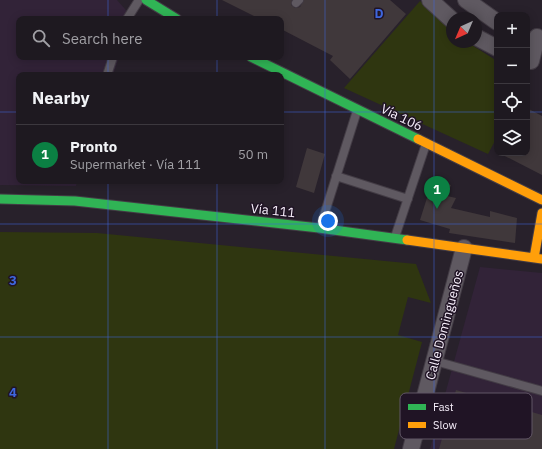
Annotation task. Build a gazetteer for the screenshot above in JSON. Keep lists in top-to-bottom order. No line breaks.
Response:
{"streets":{"main road":["Vía 106","Vía 111"],"street":["Calle Domingueños"]},"crossings":[["Vía 111","Calle Domingueños"]],"legend":["Fast","Slow"],"north":"bottom left","page":{"map_buttons":["+","−"],"search":"Search here","heading":"Nearby","list":[{"mark":"1","name":"Pronto","note":"Supermarket · Vía 111","value":"50 m"}],"pins":"1"},"grid":{"columns":["D"],"rows":["3","4"]}}
